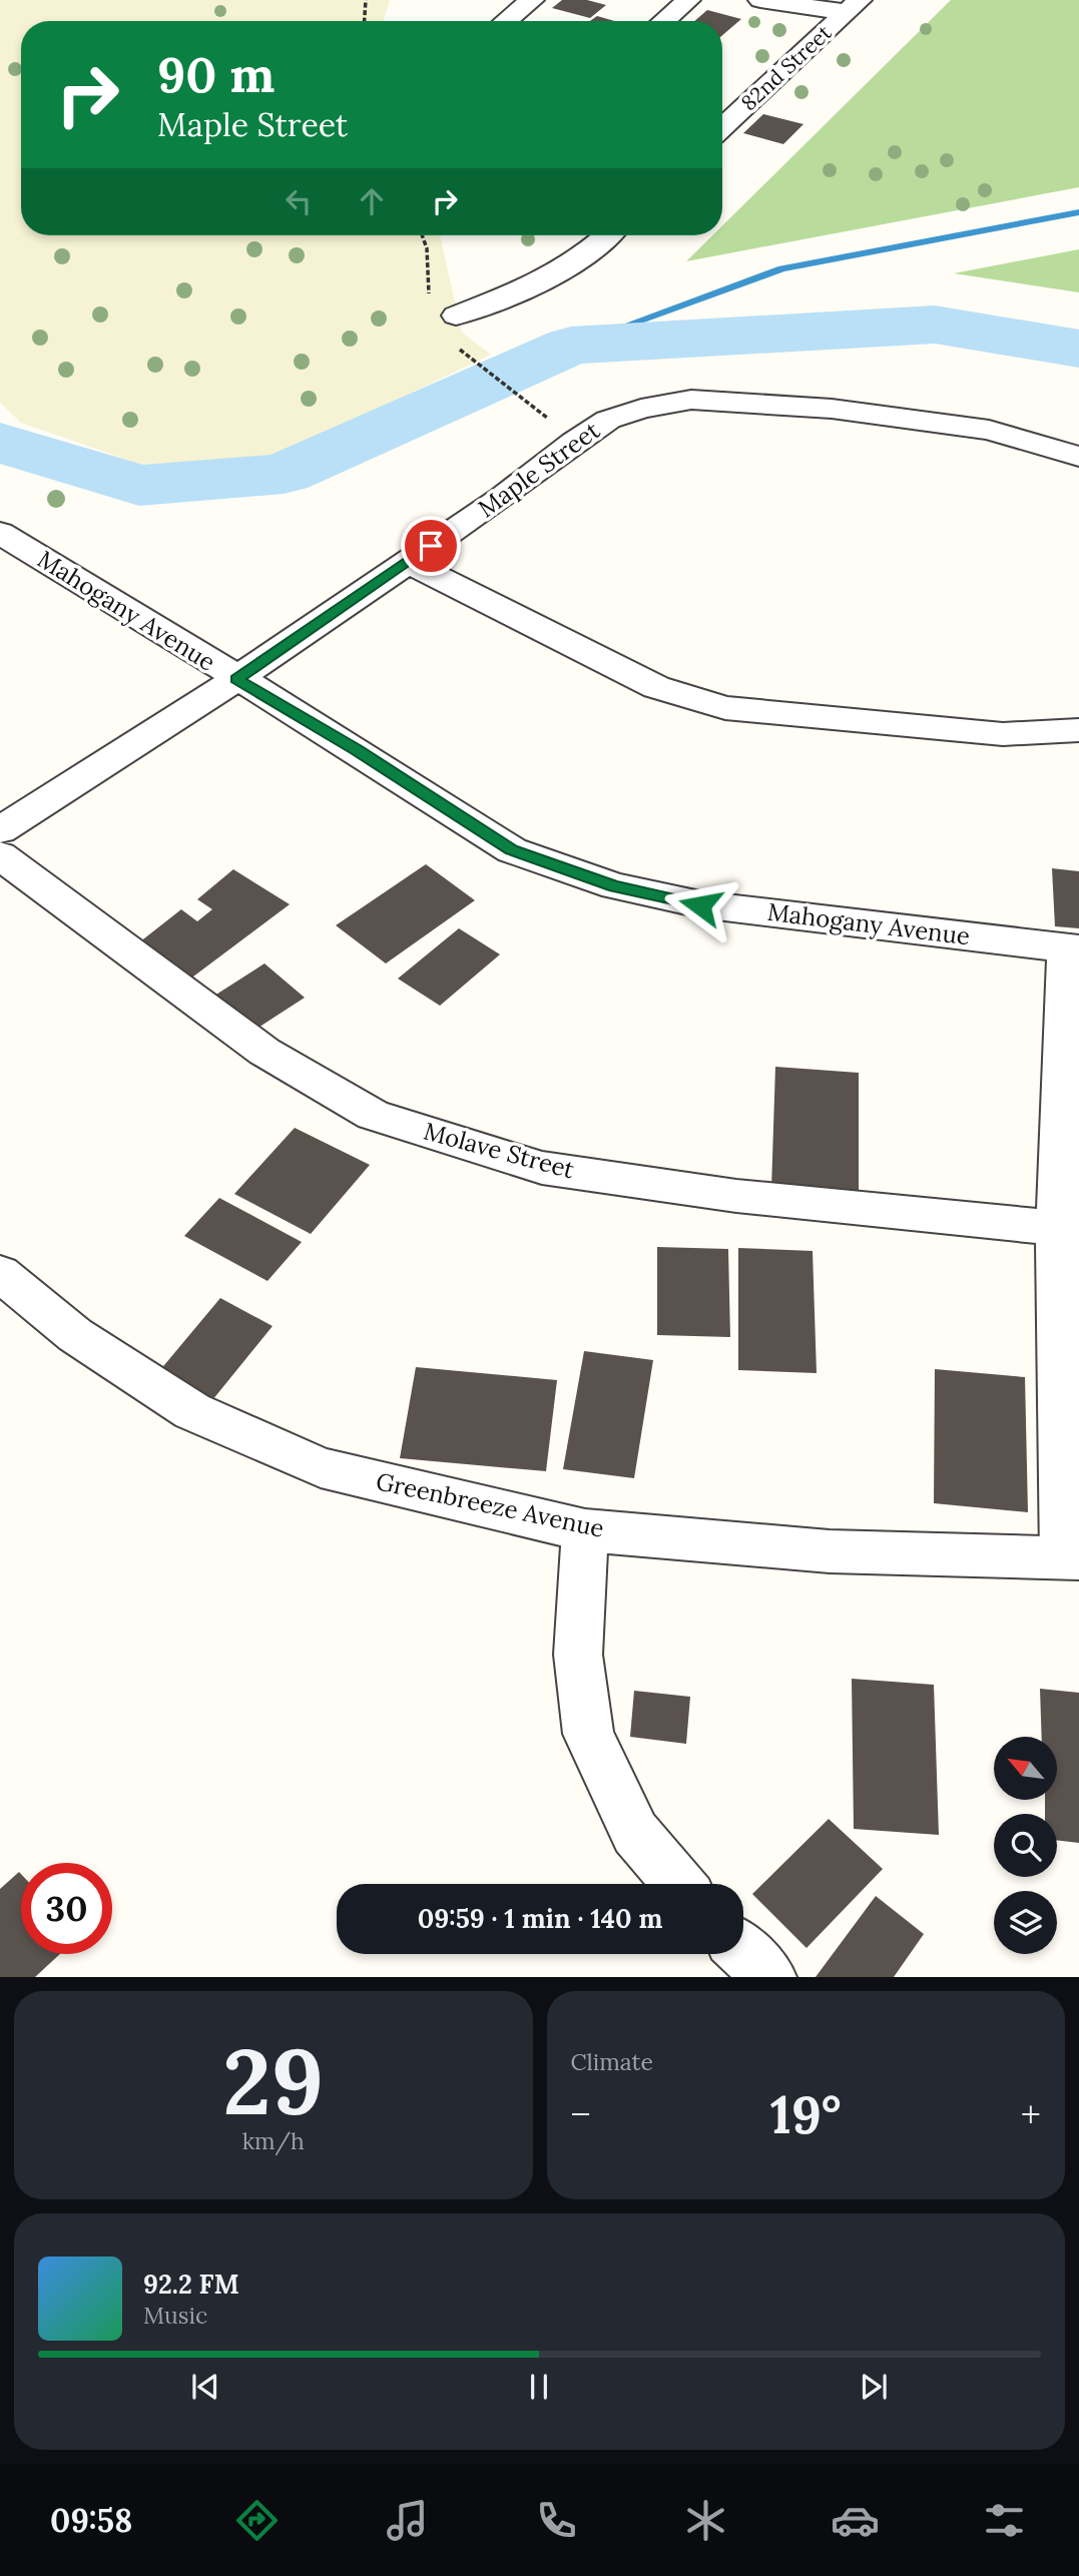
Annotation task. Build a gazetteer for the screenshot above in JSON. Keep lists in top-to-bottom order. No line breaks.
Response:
{"streets":{"street":["82nd Street","Maple Street","Mahogany Avenue","Molave Street","Greenbreeze Avenue"]},"crossings":[["Maple Street","Mahogany Avenue"]],"north":"top left","page":{"turn":["90 m","Maple Street"],"limit":"30","trip":"09:59 · 1 min · 140 m","tile":[["29","km/h"],"Climate"],"heat":["−","19°","+"],"song":["92.2 FM","Music"],"tabs":"09:58"}}
